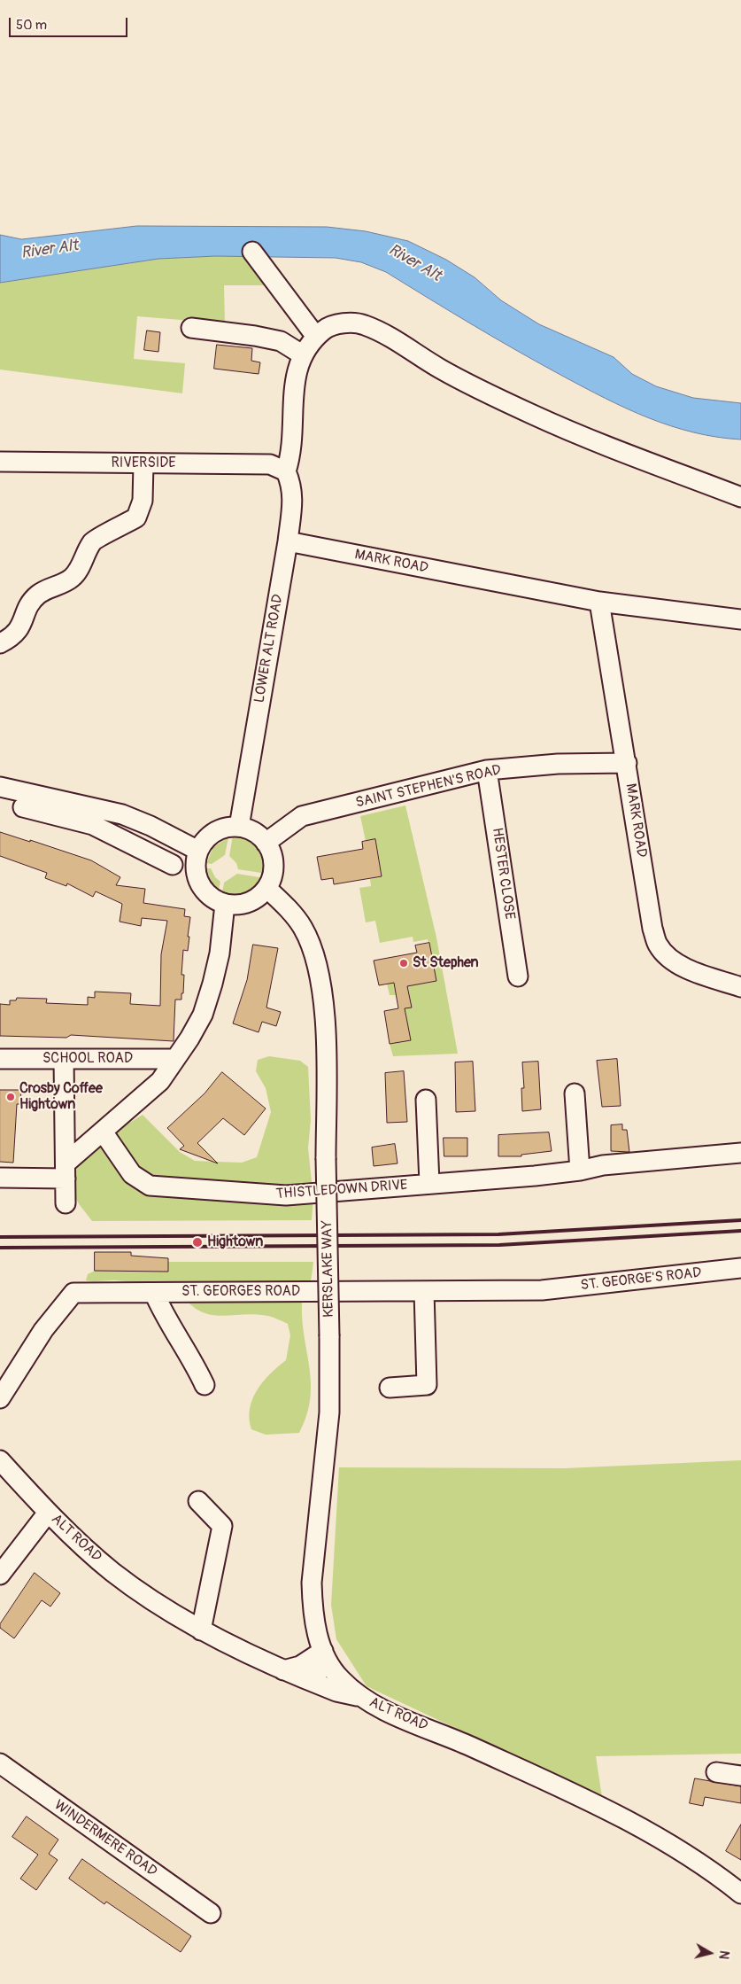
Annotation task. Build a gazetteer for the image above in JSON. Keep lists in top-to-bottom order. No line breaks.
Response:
{"streets":{"street":["RIVERSIDE","MARK ROAD","LOWER ALT ROAD","SAINT STEPHEN'S ROAD","HESTER CLOSE","SCHOOL ROAD","THISTLEDOWN DRIVE","KERSLAKE WAY","ST. GEORGE'S ROAD","ST. GEORGES ROAD","ALT ROAD","WINDERMERE ROAD"]},"crossings":[["RIVERSIDE","LOWER ALT ROAD"],["MARK ROAD","LOWER ALT ROAD"],["MARK ROAD","SAINT STEPHEN'S ROAD"],["LOWER ALT ROAD","SAINT STEPHEN'S ROAD"],["LOWER ALT ROAD","KERSLAKE WAY"],["SAINT STEPHEN'S ROAD","HESTER CLOSE"],["SAINT STEPHEN'S ROAD","KERSLAKE WAY"],["KERSLAKE WAY","ALT ROAD"],["ST. GEORGE'S ROAD","ST. GEORGES ROAD"]],"water":["River Alt"],"places":["St Stephen","Crosby Coffee Hightown","Hightown"],"scale_bar":"50 m","north":"right"}
